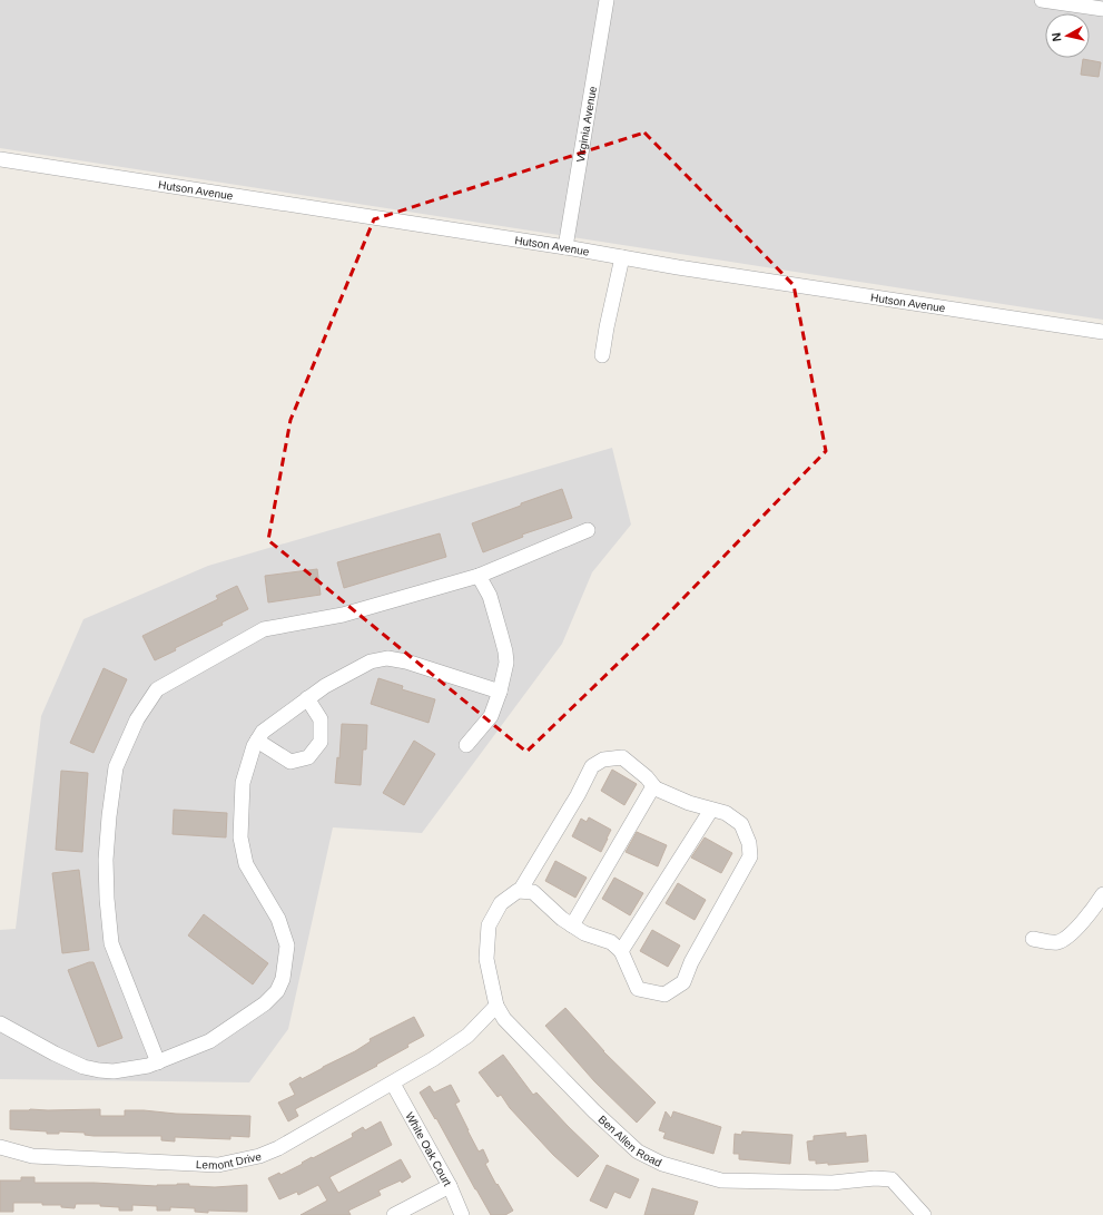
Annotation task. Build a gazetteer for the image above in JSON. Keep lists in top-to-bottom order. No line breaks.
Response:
{"streets":{"street":["Virginia Avenue","Hutson Avenue","Ben Allen Road","White Oak Court","Lemont Drive"]},"crossings":[["Virginia Avenue","Hutson Avenue"],["Ben Allen Road","Lemont Drive"],["White Oak Court","Lemont Drive"]],"north":"left"}
